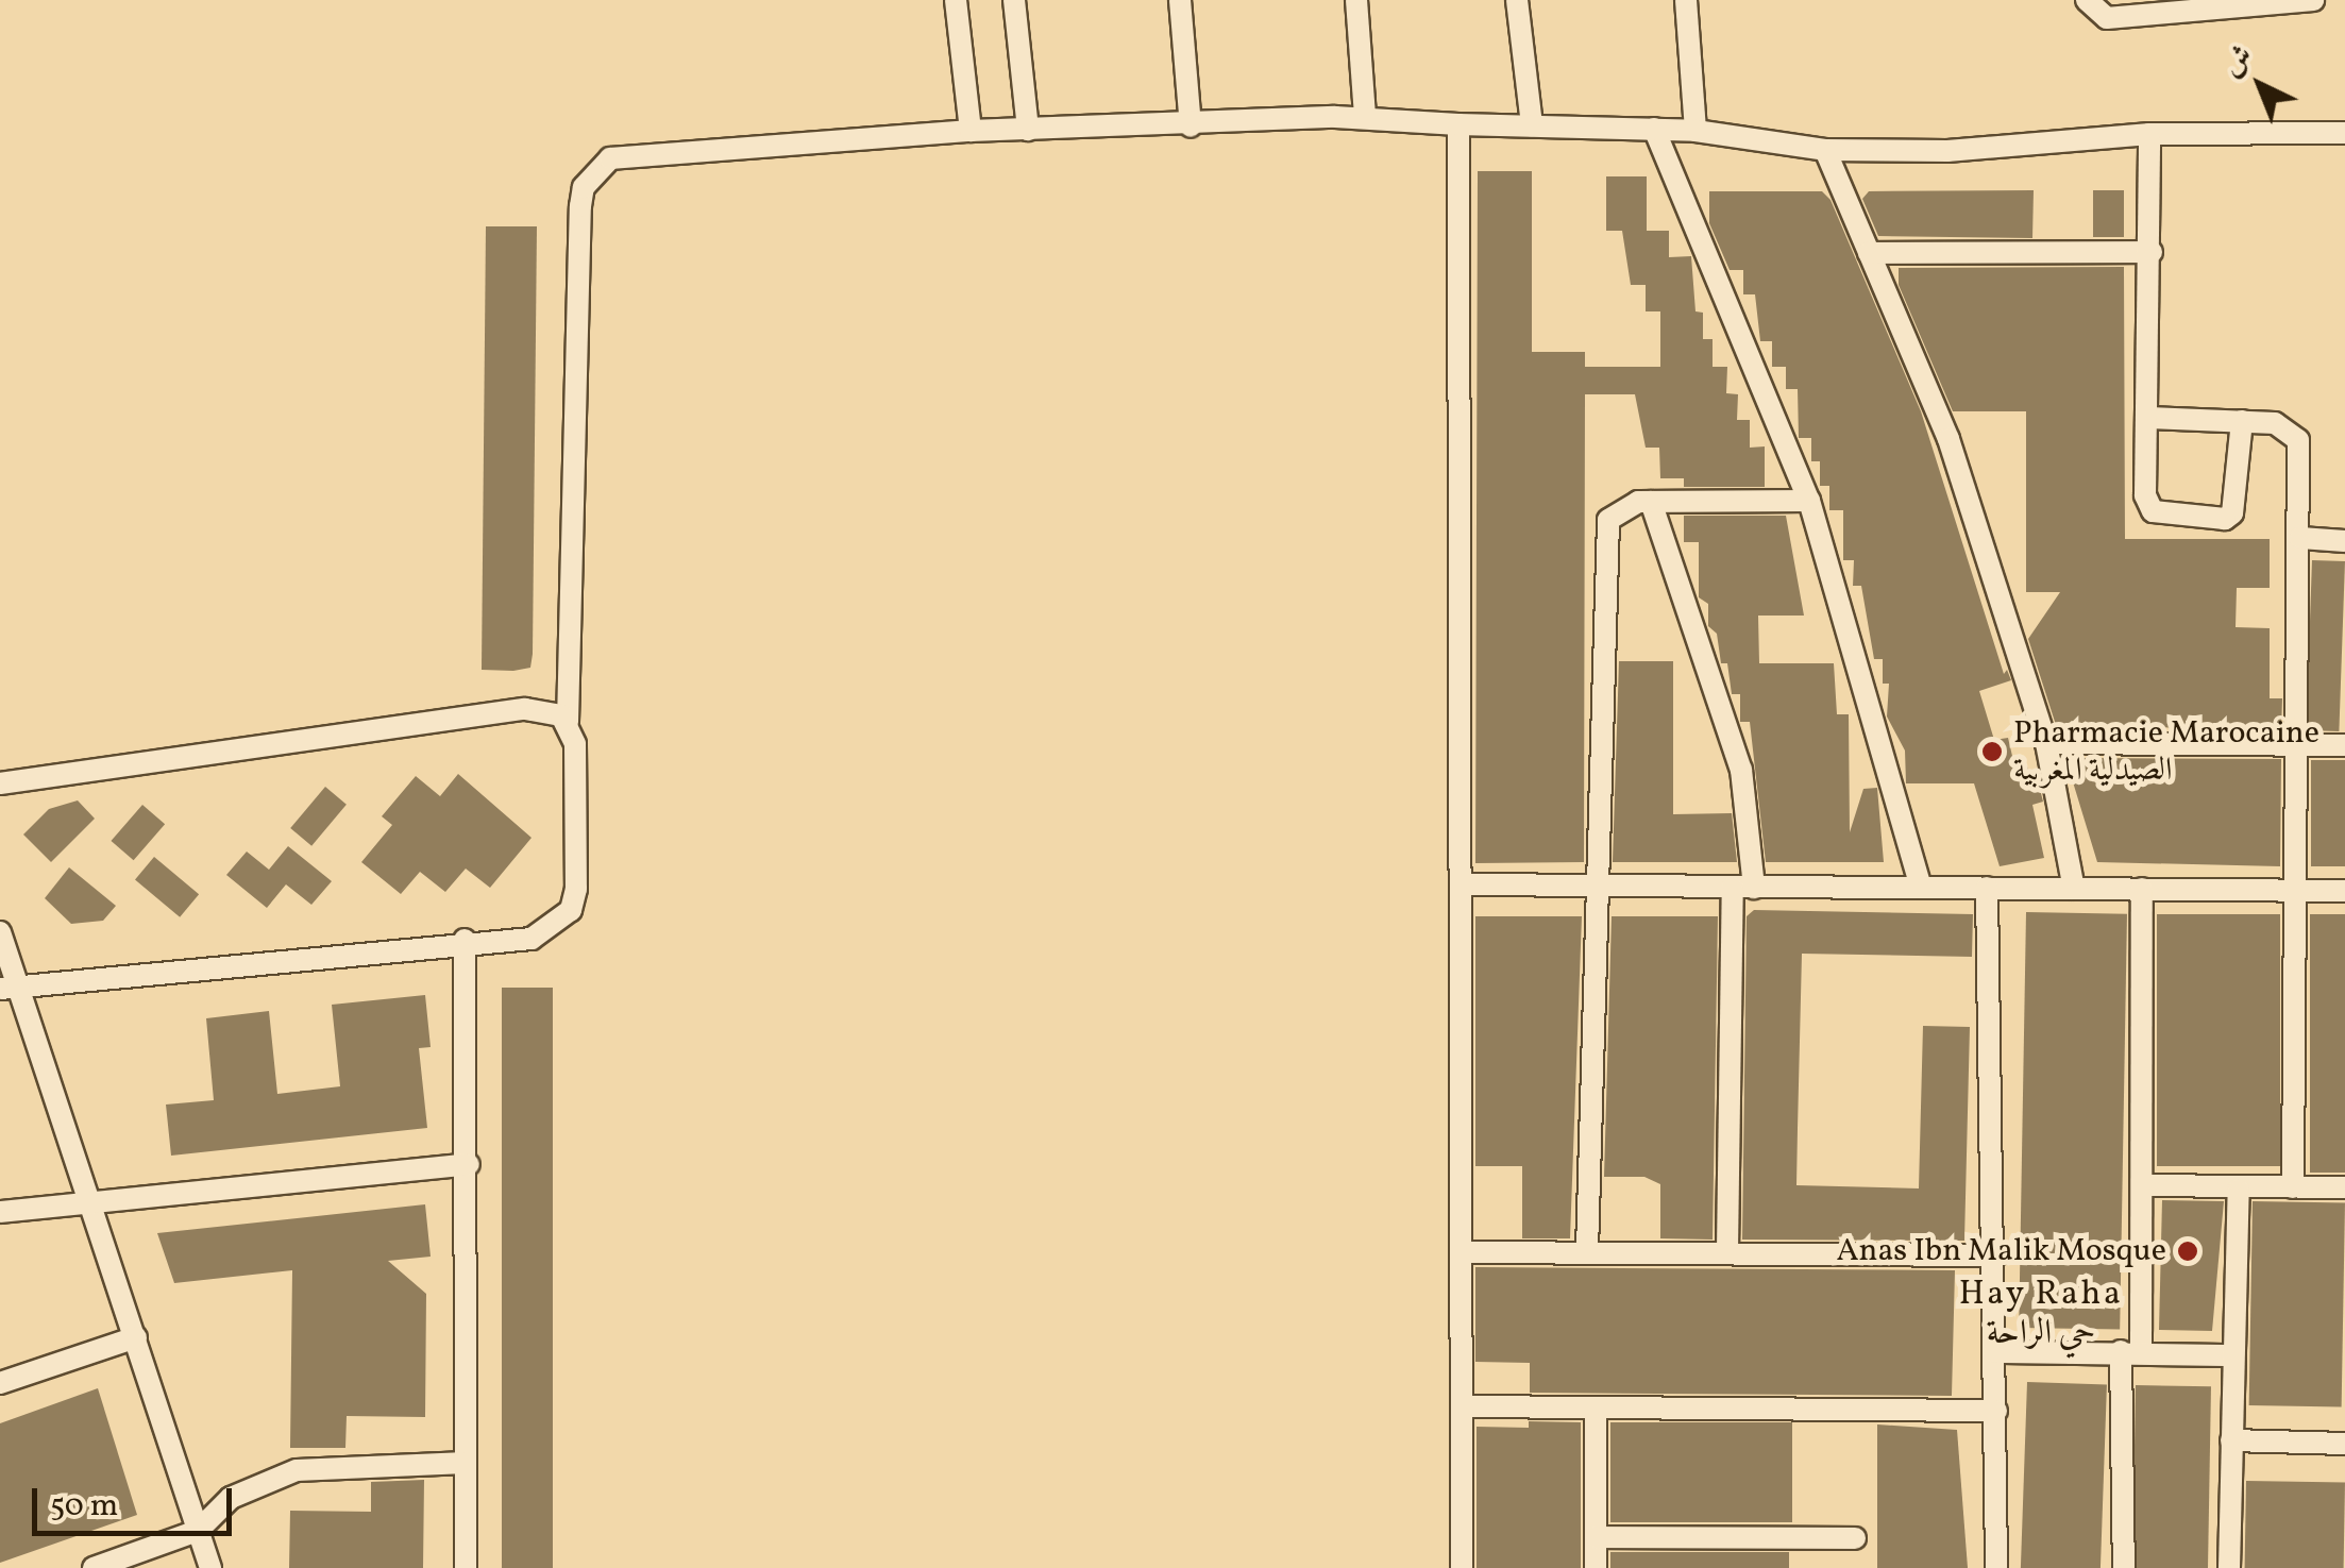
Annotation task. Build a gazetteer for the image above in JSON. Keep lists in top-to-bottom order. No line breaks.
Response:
{"districts":["Hay Raha حي الراحة"],"places":["Pharmacie Marocaine الصيدلية المغربية","Anas Ibn Malik Mosque"],"scale_bar":"50 m","north":"top left"}
